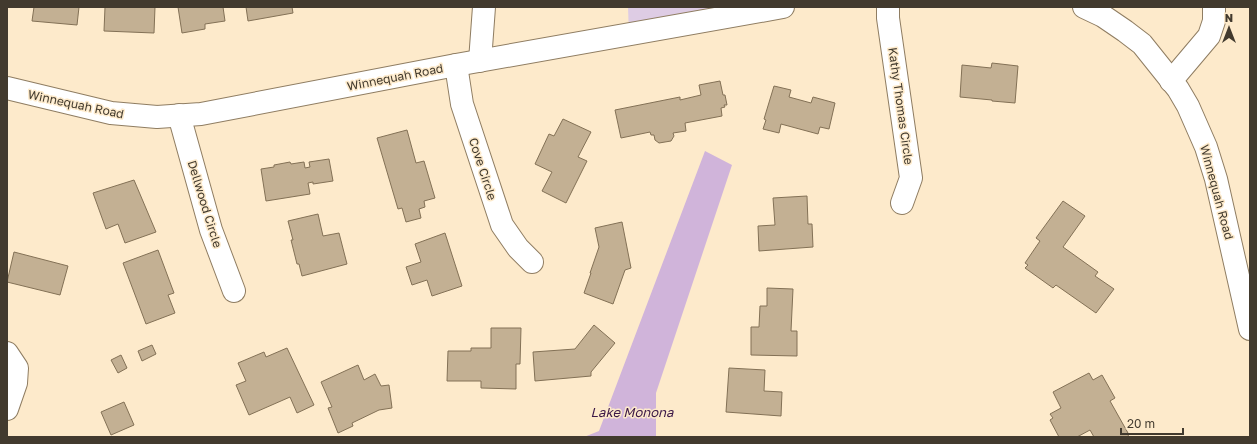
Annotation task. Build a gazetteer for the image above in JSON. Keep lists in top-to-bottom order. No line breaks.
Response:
{"streets":{"street":["Winnequah Road","Kathy Thomas Circle","Cove Circle","Dellwood Circle"]},"crossings":[["Winnequah Road","Cove Circle"],["Winnequah Road","Dellwood Circle"]],"water":["Lake Monona"],"scale_bar":"20 m","north":"top"}
